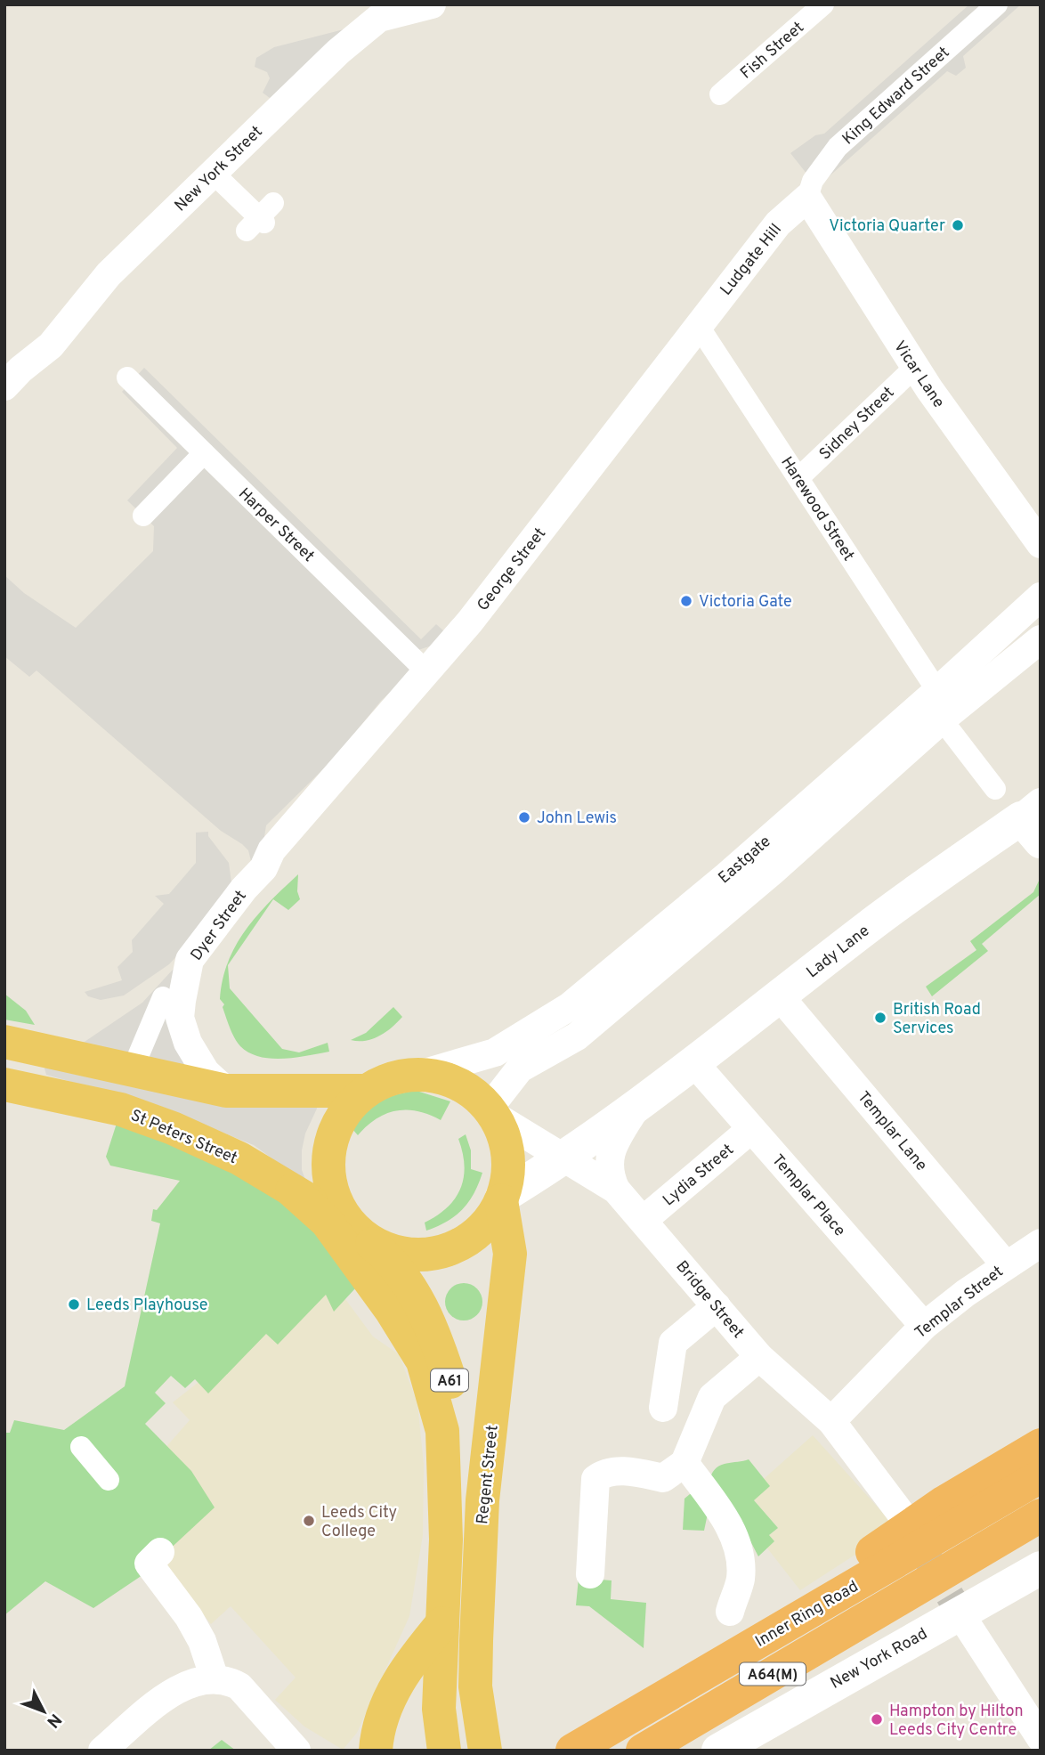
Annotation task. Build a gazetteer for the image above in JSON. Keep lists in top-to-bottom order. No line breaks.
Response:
{"streets":{"highway":["Eastgate","St Peters Street","A61","Regent Street","Inner Ring Road","A64(M)"],"street":["Fish Street","King Edward Street","New York Street","Ludgate Hill","Vicar Lane","Sidney Street","Harewood Street","Harper Street","George Street","Dyer Street","Lady Lane","Templar Lane","Lydia Street","Templar Place","Bridge Street","Templar Street","New York Road"]},"crossings":[["King Edward Street","Ludgate Hill"],["King Edward Street","Vicar Lane"],["Ludgate Hill","Vicar Lane"],["Ludgate Hill","Harewood Street"],["Ludgate Hill","George Street"],["Vicar Lane","Sidney Street"],["Sidney Street","Harewood Street"],["Harewood Street","George Street"],["Harewood Street","Eastgate"],["Harper Street","George Street"],["George Street","Dyer Street"],["Eastgate","Lady Lane"],["Eastgate","St Peters Street"],["Eastgate","Bridge Street"],["Eastgate","A61"],["Eastgate","Regent Street"],["Dyer Street","A61"],["Lady Lane","Templar Lane"],["Lady Lane","St Peters Street"],["Lady Lane","Templar Place"],["Lady Lane","Bridge Street"],["Lady Lane","A61"],["Lady Lane","Regent Street"],["Templar Lane","Templar Street"],["St Peters Street","Bridge Street"],["St Peters Street","A61"],["St Peters Street","Regent Street"],["Lydia Street","Templar Place"],["Lydia Street","Bridge Street"],["Templar Place","Templar Street"],["Bridge Street","Templar Street"],["Bridge Street","A61"],["Bridge Street","Regent Street"],["A61","Regent Street"],["Inner Ring Road","A64(M)"]],"places":["Victoria Quarter","Victoria Gate","John Lewis","British Road Services","Leeds Playhouse","Leeds City College","Hampton by Hilton Leeds City Centre"],"north":"bottom right"}
